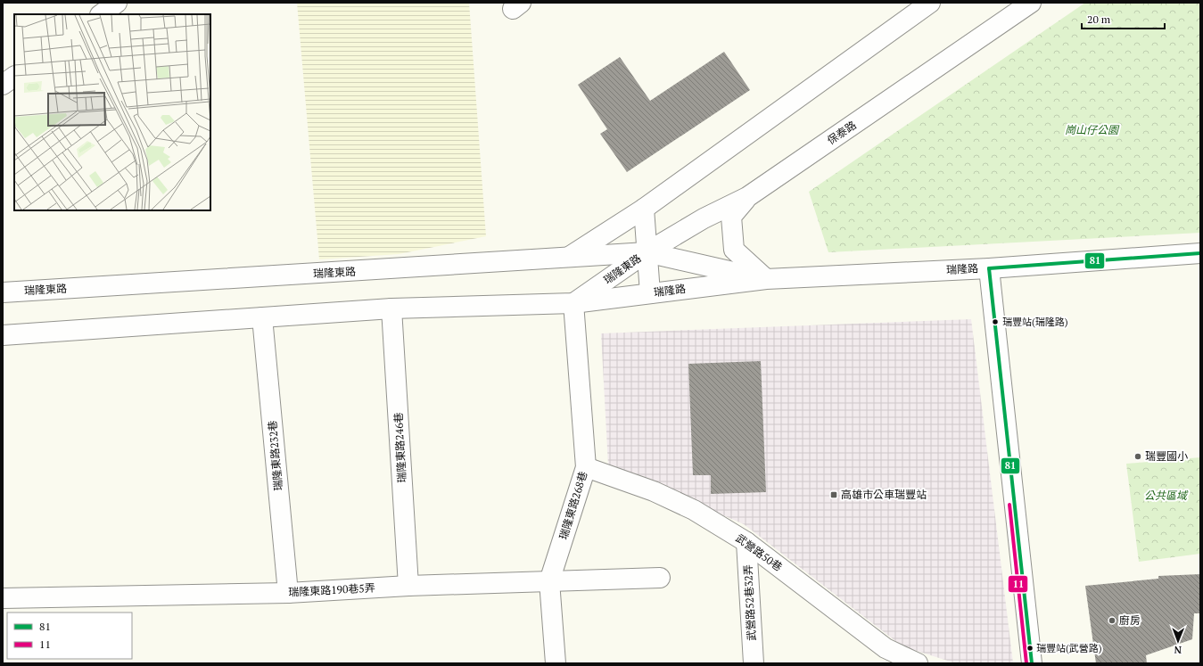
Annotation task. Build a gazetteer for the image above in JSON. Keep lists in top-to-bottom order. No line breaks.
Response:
{"streets":{"street":["保泰路","瑞隆東路","瑞隆路","瑞隆東路246巷","瑞隆東路232巷","瑞隆東路268巷","武營路50巷","瑞隆東路190巷5弄","武營路52巷32弄"]},"crossings":[["保泰路","瑞隆東路"],["保泰路","瑞隆路"],["瑞隆東路","瑞隆路"],["瑞隆東路","瑞隆東路268巷"],["瑞隆路","瑞隆東路268巷"],["瑞隆東路246巷","瑞隆東路190巷5弄"],["瑞隆東路232巷","瑞隆東路190巷5弄"],["瑞隆東路268巷","武營路50巷"],["瑞隆東路268巷","瑞隆東路190巷5弄"],["武營路50巷","武營路52巷32弄"]],"parks":["崗山仔公園","公共區域"],"places":{"other":["瑞豐站(瑞隆路)","瑞豐國小","廚房","瑞豐站(武營路)"],"transit":["高雄市公車瑞豐站"]},"lines":["transit line 81","transit line 11"],"legend":["81","11"],"scale_bar":"20 m","north":"bottom"}
